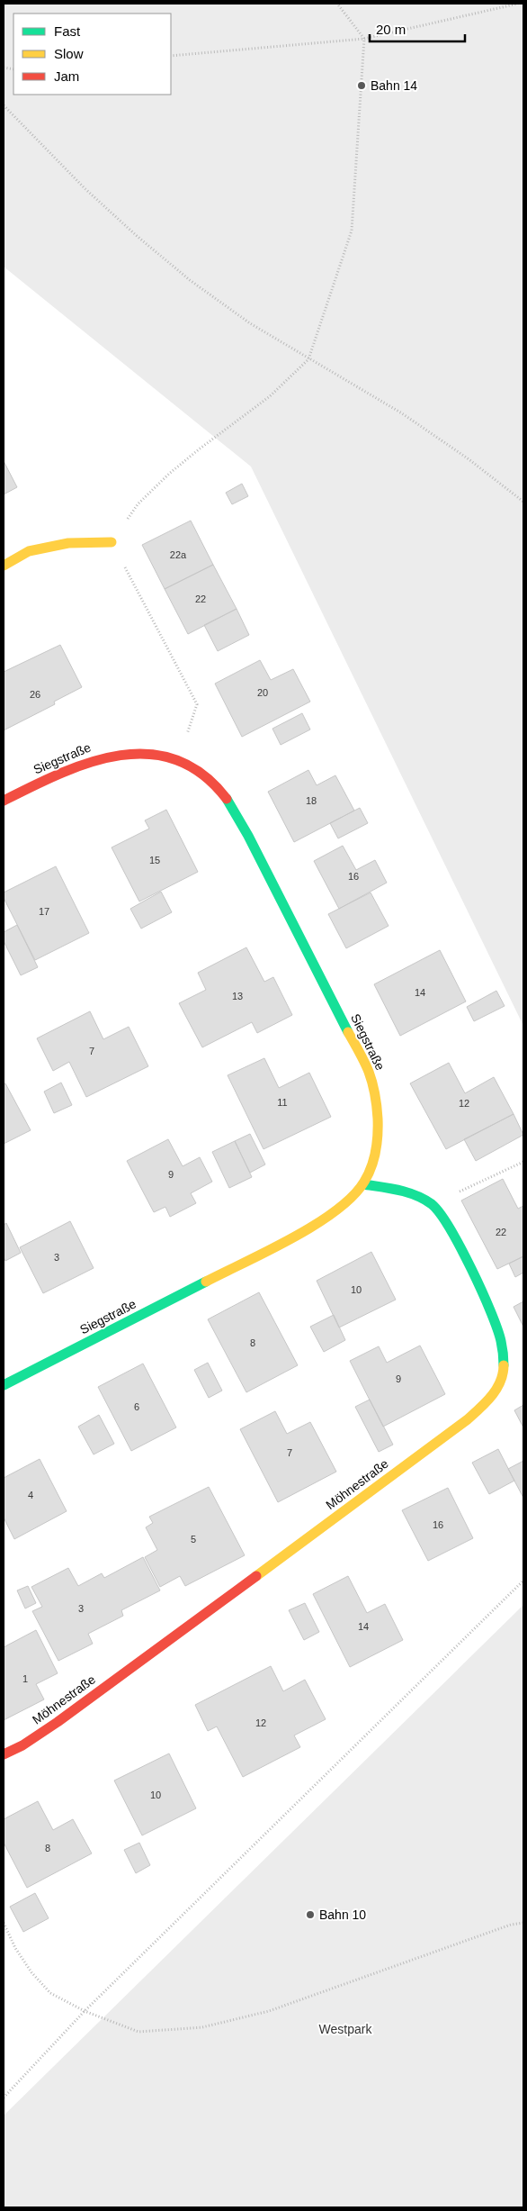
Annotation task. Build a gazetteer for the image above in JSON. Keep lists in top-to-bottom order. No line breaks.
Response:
{"streets":{"street":["Siegstraße","Möhnestraße"]},"crossings":[["Siegstraße","Möhnestraße"]],"parks":["Westpark"],"places":["Bahn 14","Bahn 10"],"house_numbers":["22a","22","20","26","18","15","16","17","14","13","7","11","12","9","22","3","10","8","9","6","7","4","16","5","3","14","1","12","10","8"],"legend":["Fast","Slow","Jam"],"scale_bar":"20 m"}
